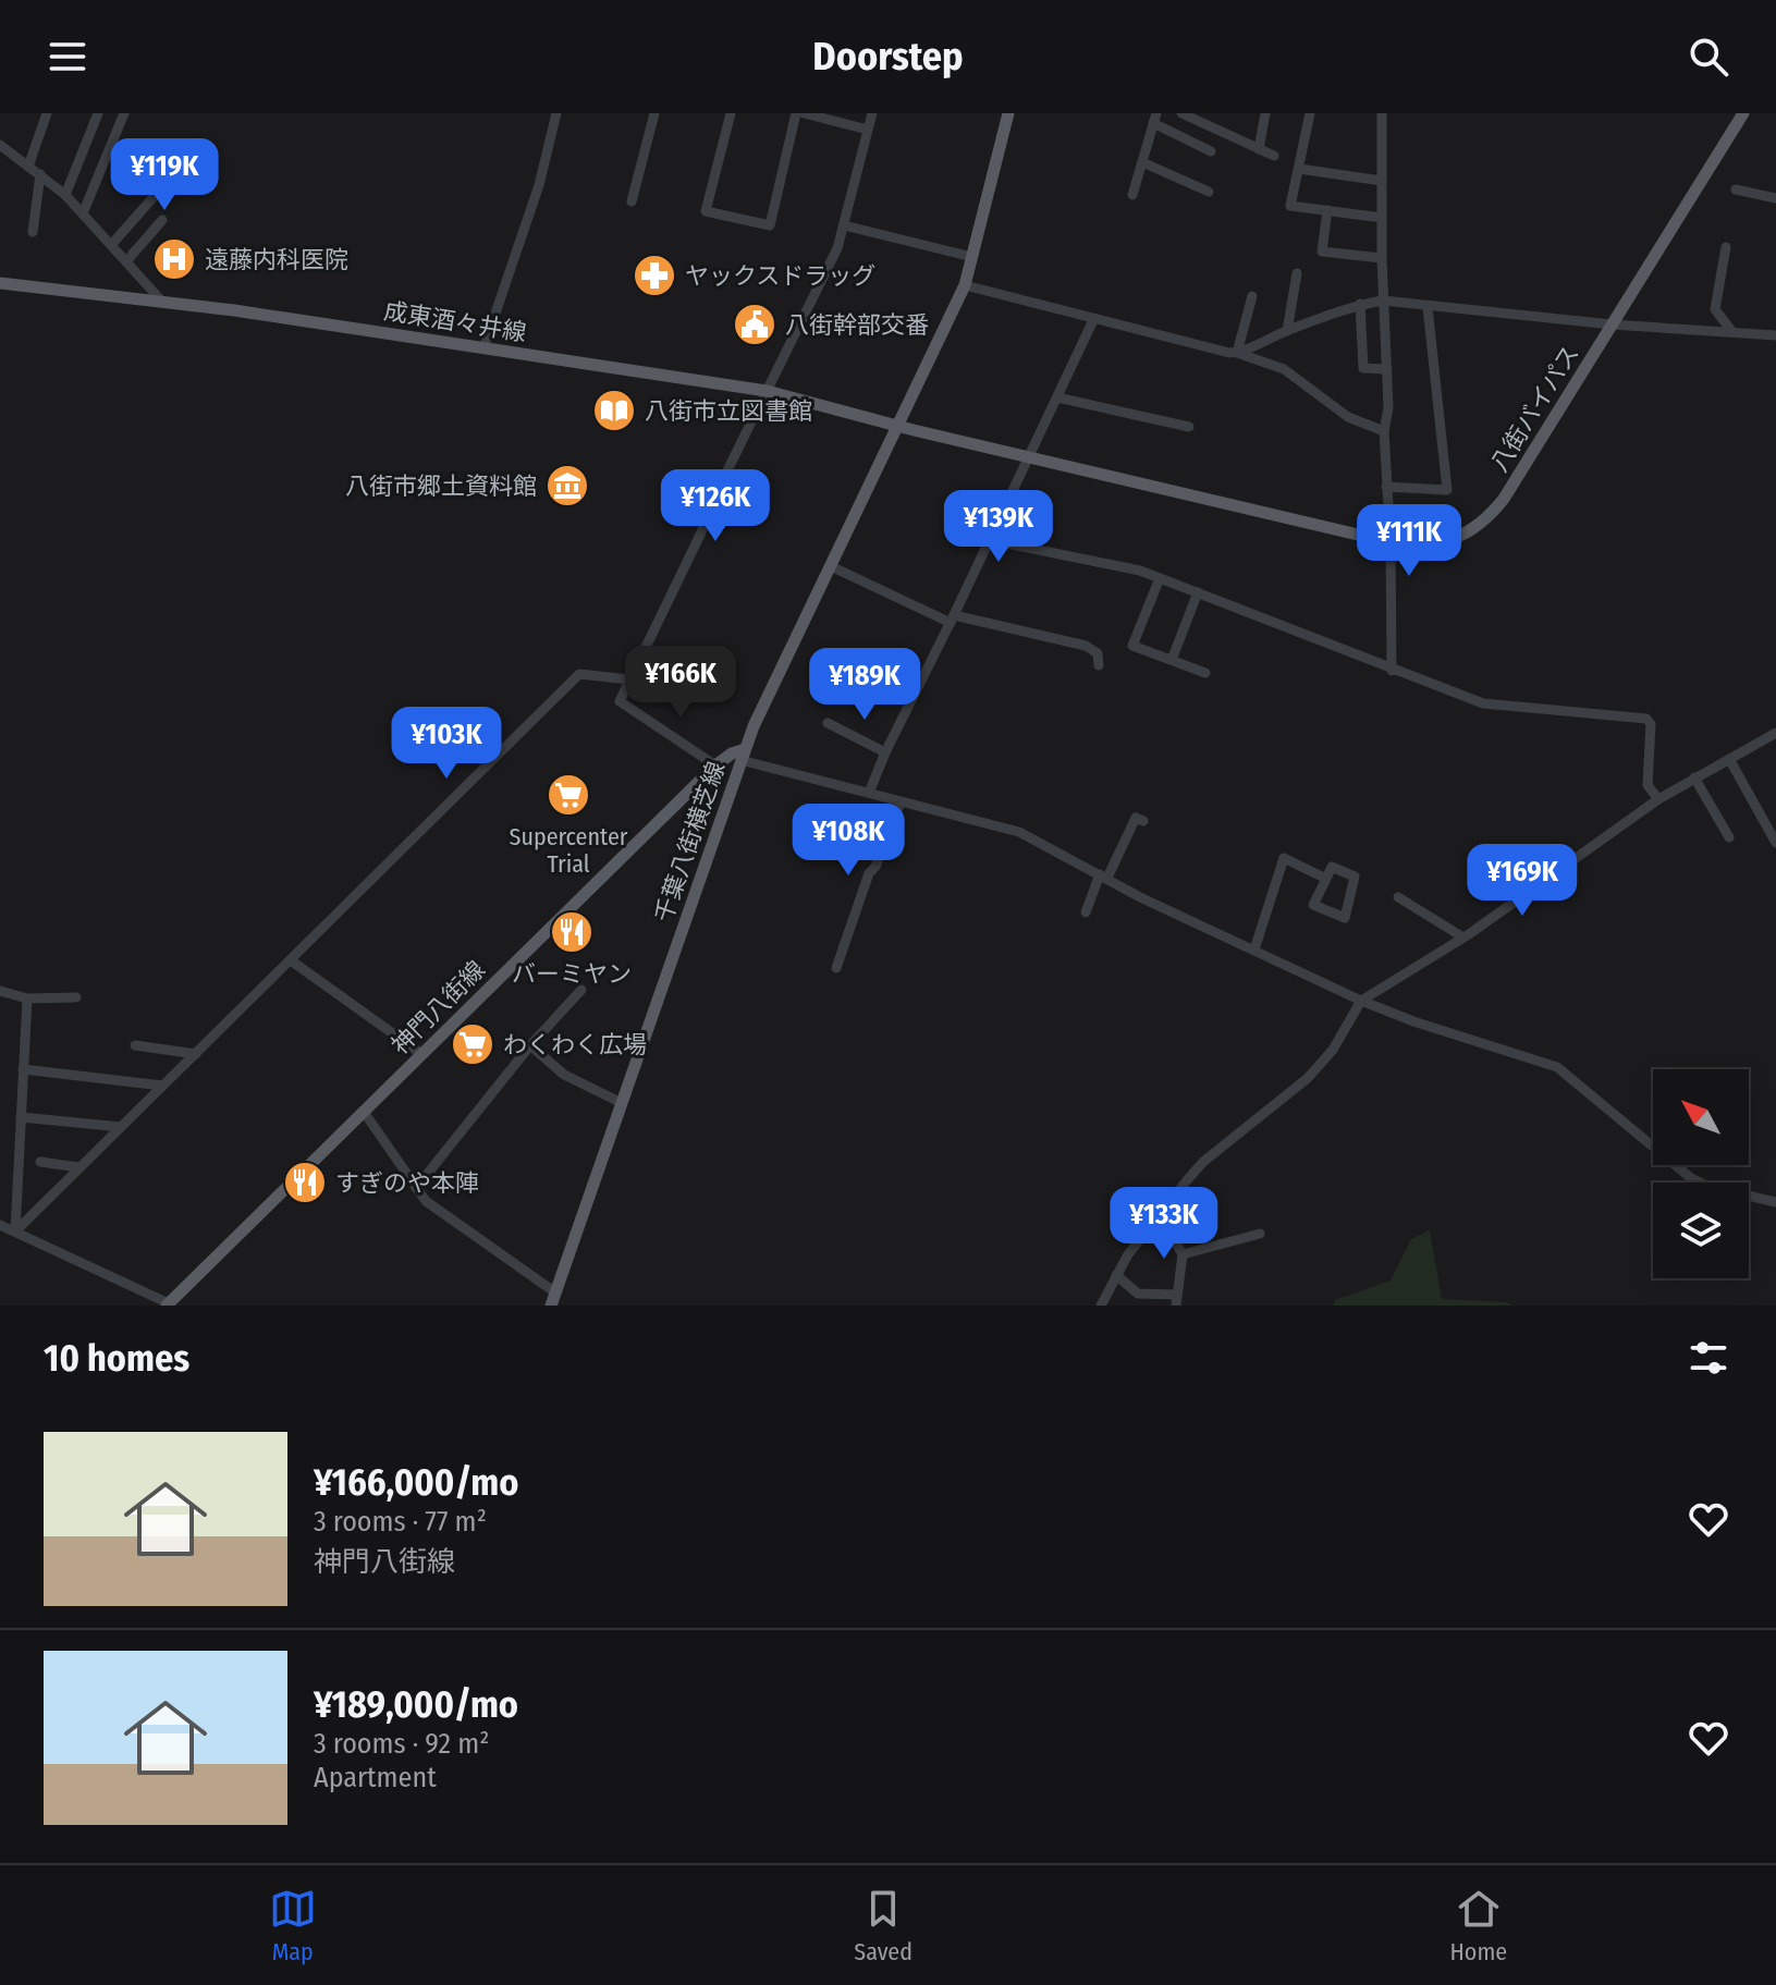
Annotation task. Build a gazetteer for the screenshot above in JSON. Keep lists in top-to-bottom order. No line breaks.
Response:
{"streets":{"main road":["成東酒々井線","八街バイパス","千葉八街横芝線","神門八街線"]},"crossings":[["成東酒々井線","八街バイパス"],["成東酒々井線","千葉八街横芝線"],["八街バイパス","千葉八街横芝線"],["千葉八街横芝線","神門八街線"]],"places":{"hospital":["遠藤内科医院"],"pharmacy":["ヤックスドラッグ"],"public building":["八街幹部交番"],"library":["八街市立図書館"],"museum":["八街市郷土資料館"],"supermarket":["Supercenter Trial","わくわく広場"],"restaurant":["バーミヤン","すぎのや本陣"]},"north":"top left","page":{"header":"Doorstep","price":["¥119K","¥126K","¥139K","¥111K","¥166K","¥189K","¥103K","¥108K","¥169K","¥133K"],"heading":"10 homes","list":[{"name":"¥166,000/mo","note":"3 rooms · 77 m² · 神門八街線"},{"name":"¥189,000/mo","note":"3 rooms · 92 m² · Apartment"}],"tabs":["Map","Saved","Home"]}}
